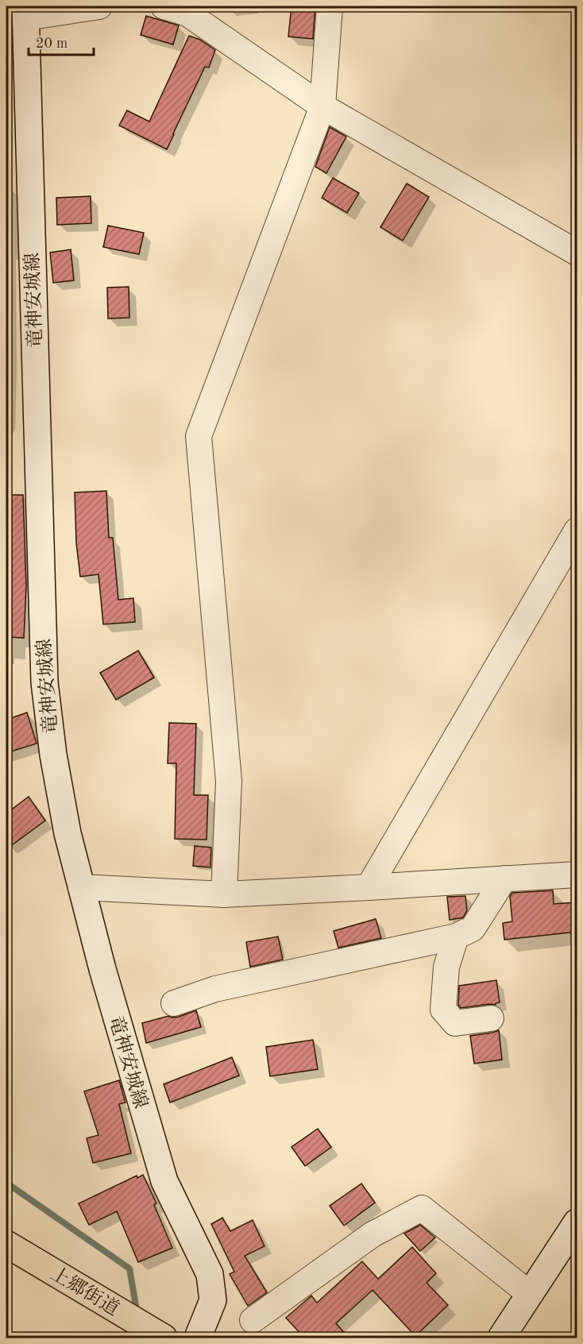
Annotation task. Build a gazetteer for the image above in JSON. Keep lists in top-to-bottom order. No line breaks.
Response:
{"streets":{"main road":["上郷街道"],"street":["竜神安城線"]},"scale_bar":"20 m"}
